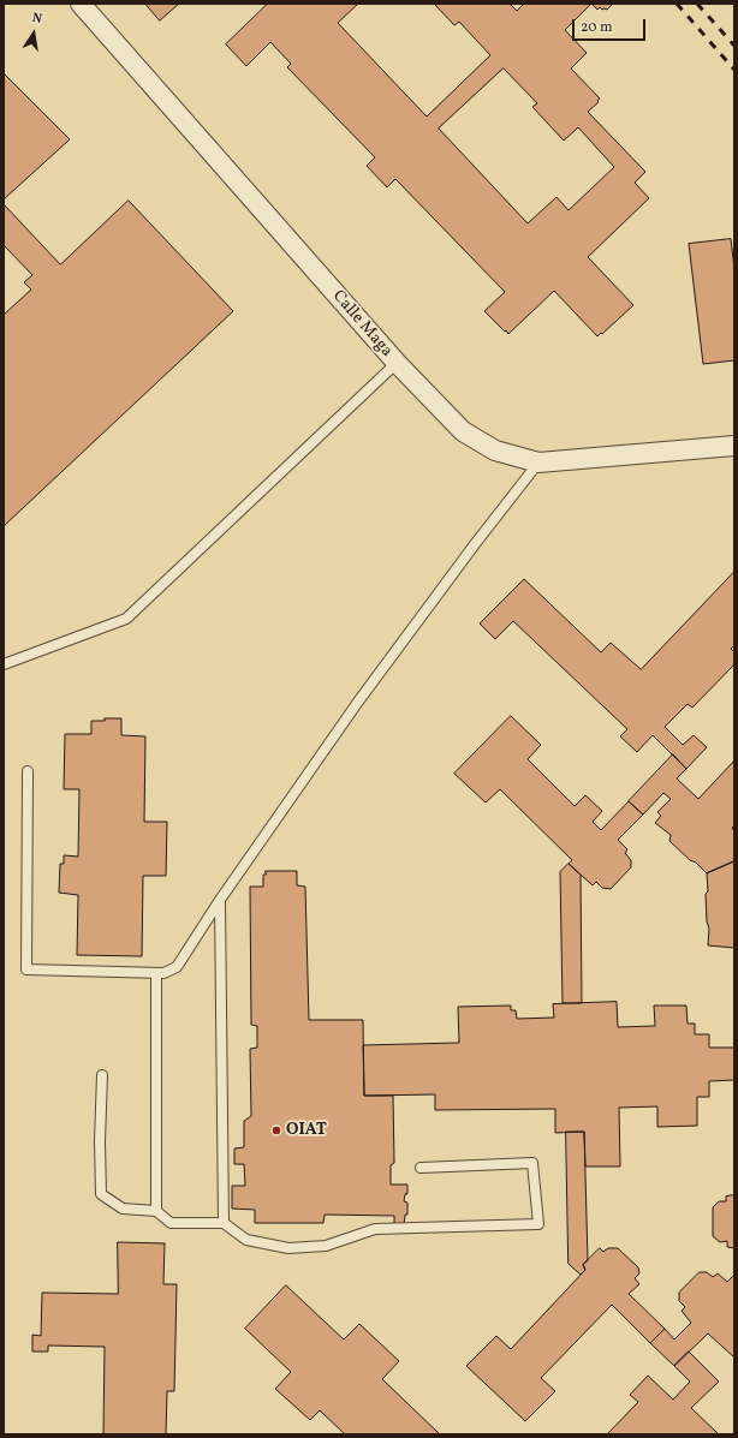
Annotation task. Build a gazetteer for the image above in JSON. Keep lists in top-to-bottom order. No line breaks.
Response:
{"streets":{"street":["Calle Maga"]},"places":["OIAT"],"scale_bar":"20 m","north":"top"}
